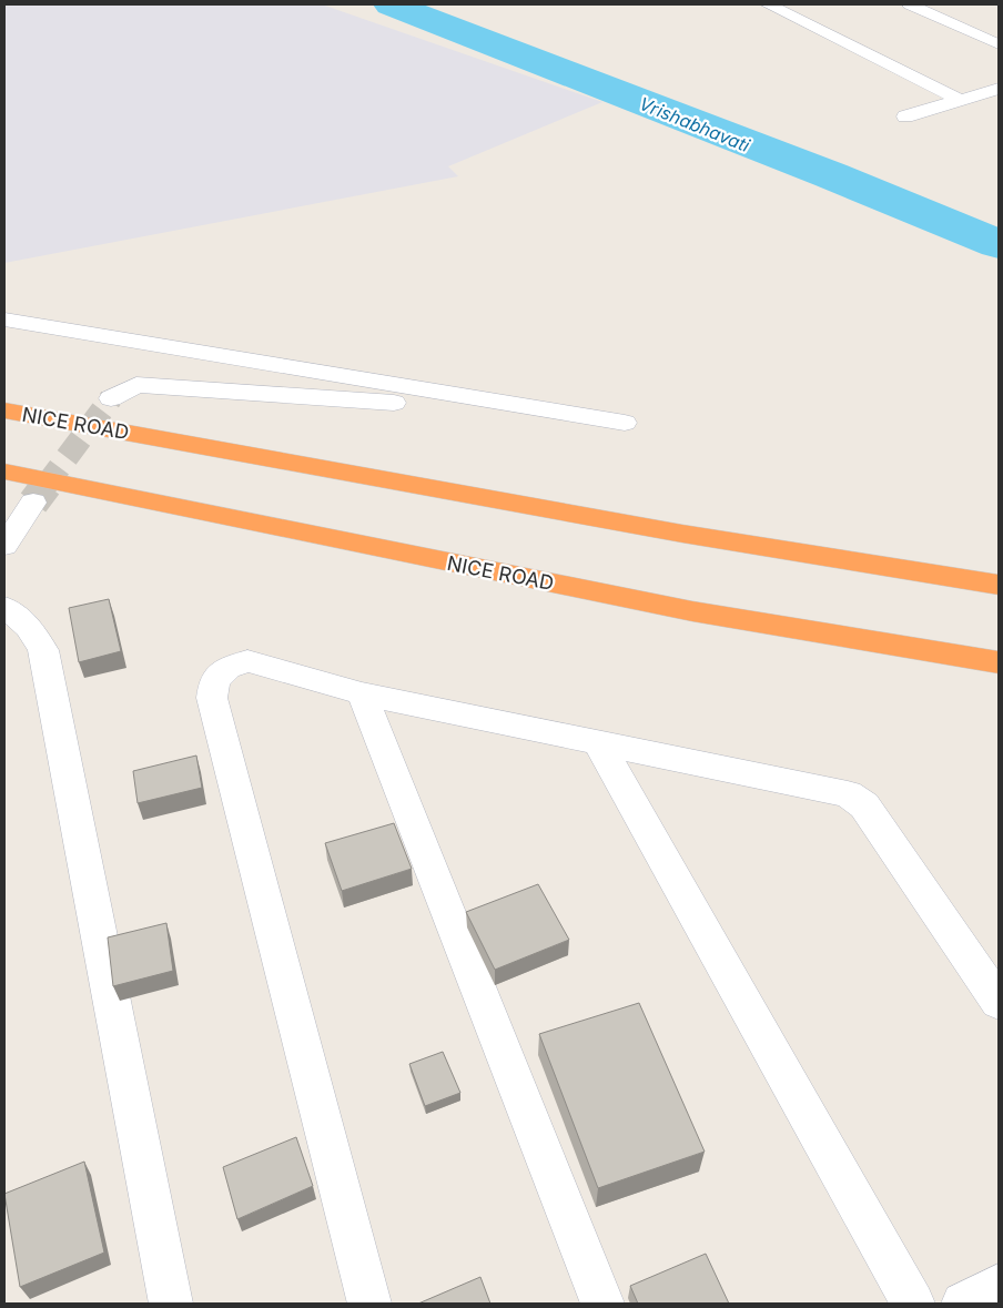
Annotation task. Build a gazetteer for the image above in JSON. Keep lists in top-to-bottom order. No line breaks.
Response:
{"streets":{"highway":["NICE ROAD"]},"water":["Vrishabhavati"]}
